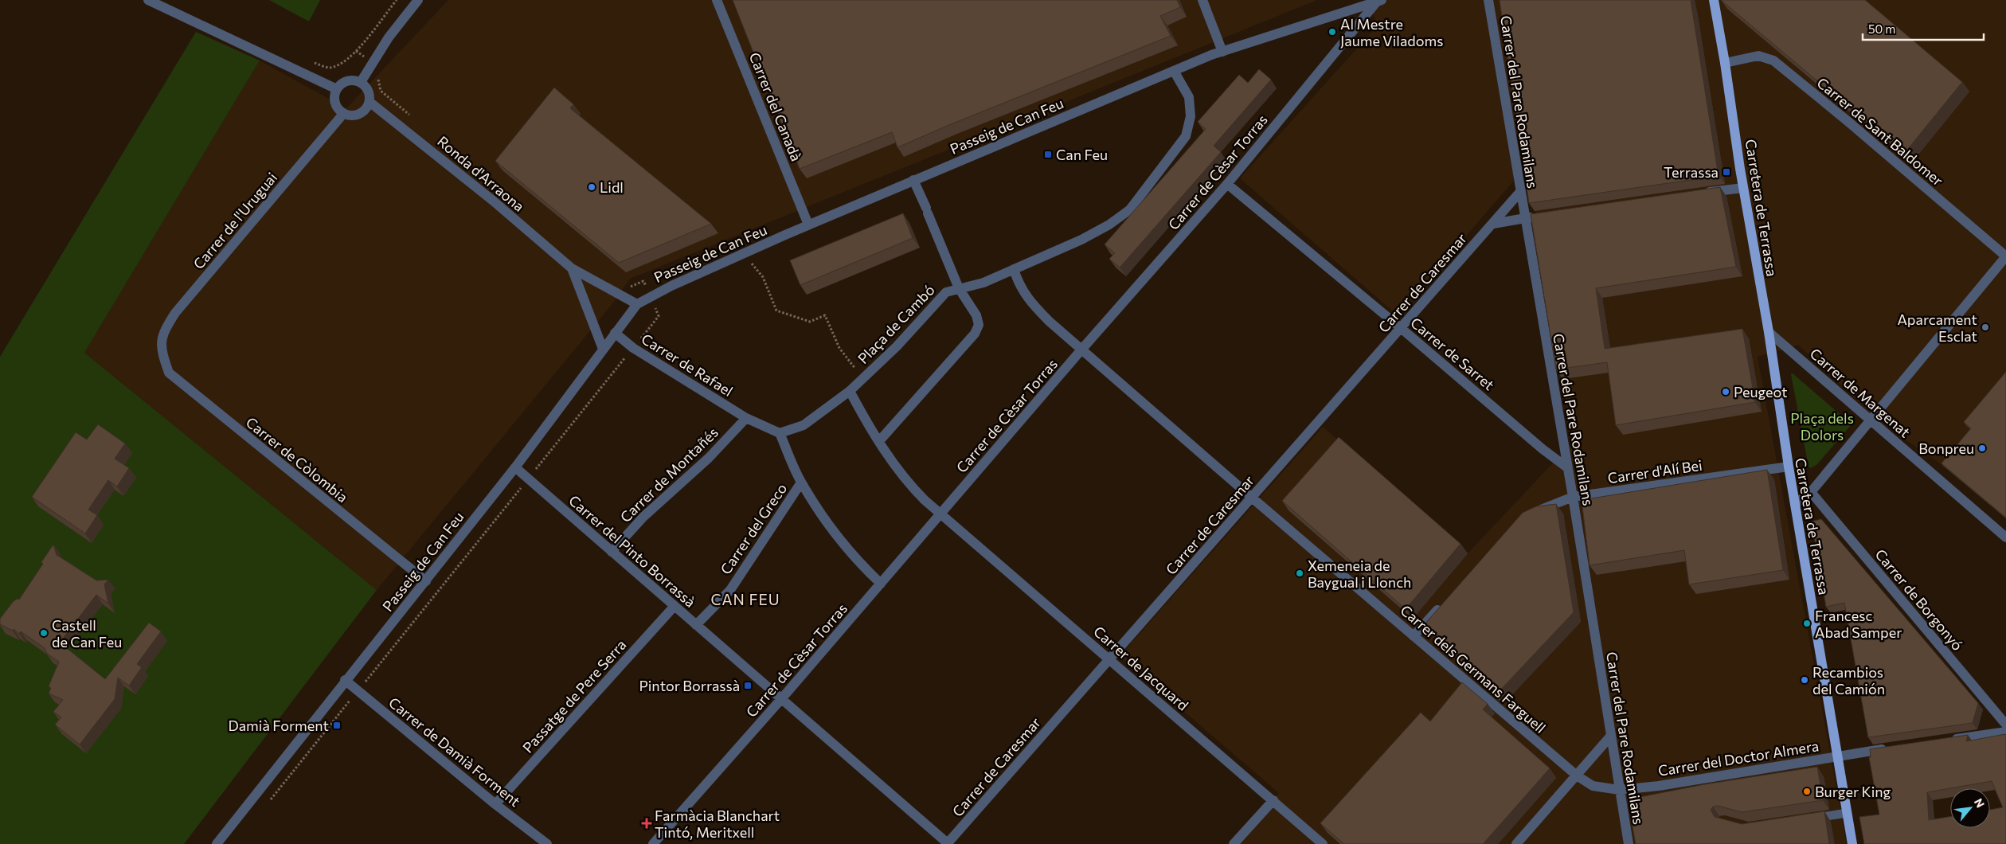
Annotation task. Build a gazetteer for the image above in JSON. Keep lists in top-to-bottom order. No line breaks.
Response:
{"streets":{"main road":["Carretera de Terrassa"],"street":["Carrer del Pare Rodamilans","Carrer del Canadà","Passeig de Can Feu","Carrer de Sant Baldomer","Carrer de Cèsar Torras","Ronda d'Arraona","Carrer de l'Uruguai","Carrer de Caresmar","Plaça de Cambó","Carrer de Sarret","Carrer de Rafael","Carrer de Margenat","Carrer de Còlombia","Carrer d'Alí Bei","Carrer de Montañés","Carrer del Greco","Carrer del Pinto Borrassà","Carrer de Borgonyó","Carrer de Jacquard","Carrer dels Germans Farguell","Passatge de Pere Serra","Carrer de Damià Forment","Carrer del Doctor Almera"]},"crossings":[["Carrer del Pare Rodamilans","Carrer de Caresmar"],["Carrer del Pare Rodamilans","Carrer de Sarret"],["Carrer del Pare Rodamilans","Carrer d'Alí Bei"],["Carrer del Pare Rodamilans","Carrer dels Germans Farguell"],["Carrer del Pare Rodamilans","Carrer del Doctor Almera"],["Carrer del Canadà","Passeig de Can Feu"],["Passeig de Can Feu","Carrer de Cèsar Torras"],["Passeig de Can Feu","Ronda d'Arraona"],["Passeig de Can Feu","Plaça de Cambó"],["Passeig de Can Feu","Carrer de Rafael"],["Passeig de Can Feu","Carrer de Còlombia"],["Passeig de Can Feu","Carrer del Pinto Borrassà"],["Passeig de Can Feu","Carrer de Damià Forment"],["Carrer de Sant Baldomer","Carretera de Terrassa"],["Carrer de Cèsar Torras","Carrer de Sarret"],["Carrer de Cèsar Torras","Carrer del Pinto Borrassà"],["Carrer de Cèsar Torras","Carrer de Jacquard"],["Carrer de Cèsar Torras","Carrer dels Germans Farguell"],["Ronda d'Arraona","Carrer de l'Uruguai"],["Carretera de Terrassa","Carrer de Margenat"],["Carretera de Terrassa","Carrer d'Alí Bei"],["Carretera de Terrassa","Carrer del Doctor Almera"],["Carrer de l'Uruguai","Carrer de Còlombia"],["Carrer de Caresmar","Carrer de Sarret"],["Carrer de Caresmar","Carrer del Pinto Borrassà"],["Carrer de Caresmar","Carrer de Jacquard"],["Carrer de Caresmar","Carrer dels Germans Farguell"],["Plaça de Cambó","Carrer de Rafael"],["Plaça de Cambó","Carrer de Jacquard"],["Carrer de Rafael","Carrer de Montañés"],["Carrer de Montañés","Carrer del Pinto Borrassà"],["Carrer del Greco","Carrer del Pinto Borrassà"],["Carrer del Pinto Borrassà","Passatge de Pere Serra"],["Carrer dels Germans Farguell","Carrer del Doctor Almera"],["Passatge de Pere Serra","Carrer de Damià Forment"]],"districts":["CAN FEU"],"parks":["Plaça dels Dolors"],"places":{"other":["Al Mestre Jaume Viladoms","Lidl","Aparcament Esclat","Peugeot","Bonpreu","Xemeneia de Baygual i Llonch","Francesc Abad Samper","Castell de Can Feu","Recambios del Camión","Burger King"],"transit":["Can Feu","Terrassa","Pintor Borrassà","Damià Forment"],"health":["Farmàcia Blanchart Tintó, Meritxell"]},"scale_bar":"50 m","north":"top right"}
